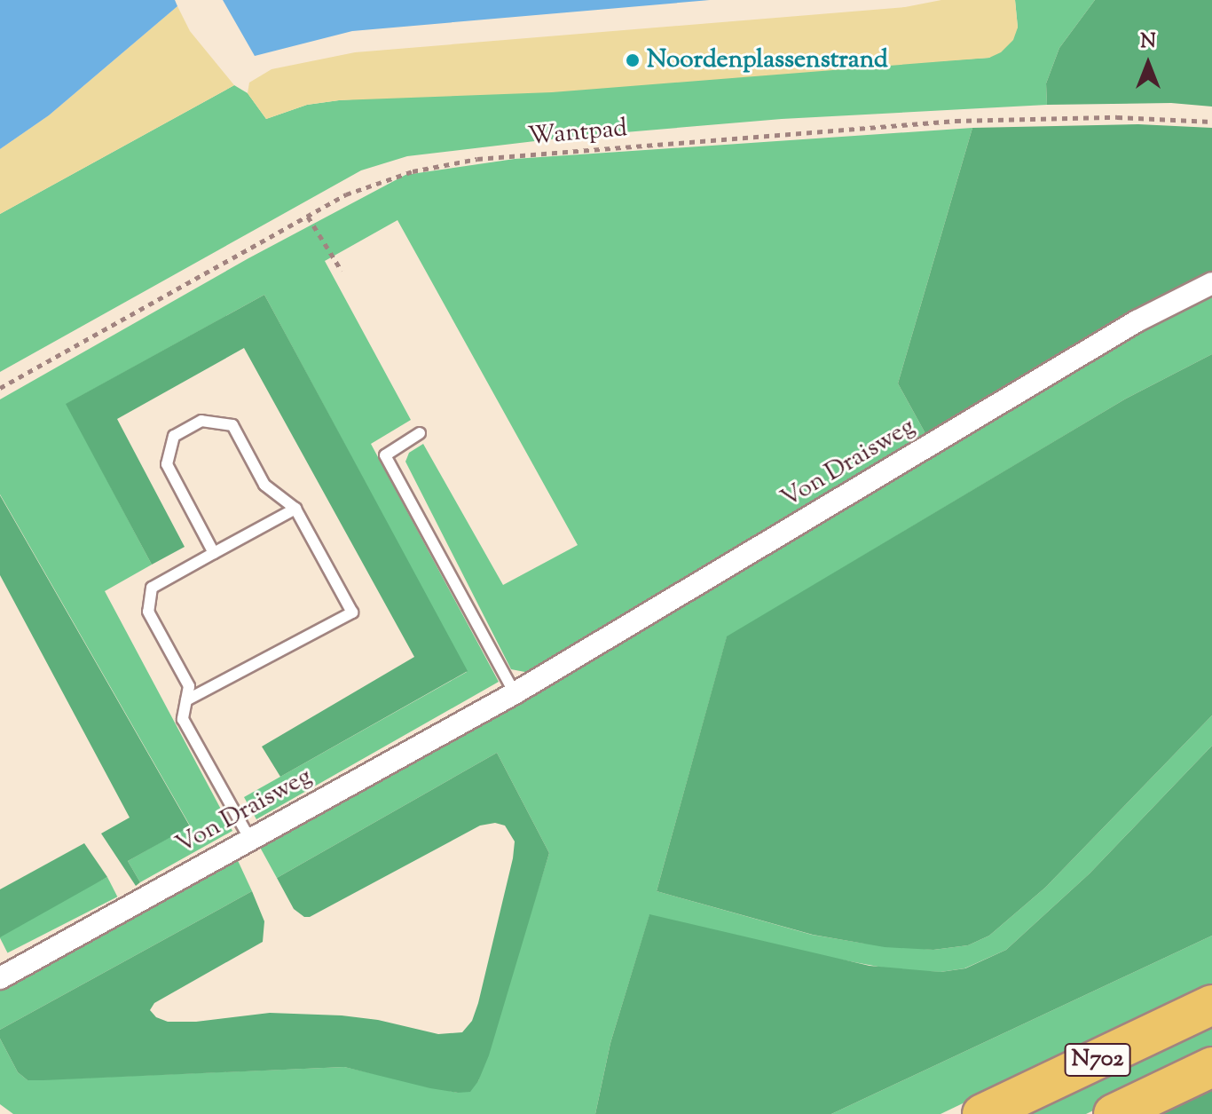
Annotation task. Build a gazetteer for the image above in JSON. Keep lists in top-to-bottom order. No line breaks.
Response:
{"streets":{"highway":["N702"],"street":["Von Draisweg"],"path":["Wantpad"]},"places":["Noordenplassenstrand"],"north":"top"}
